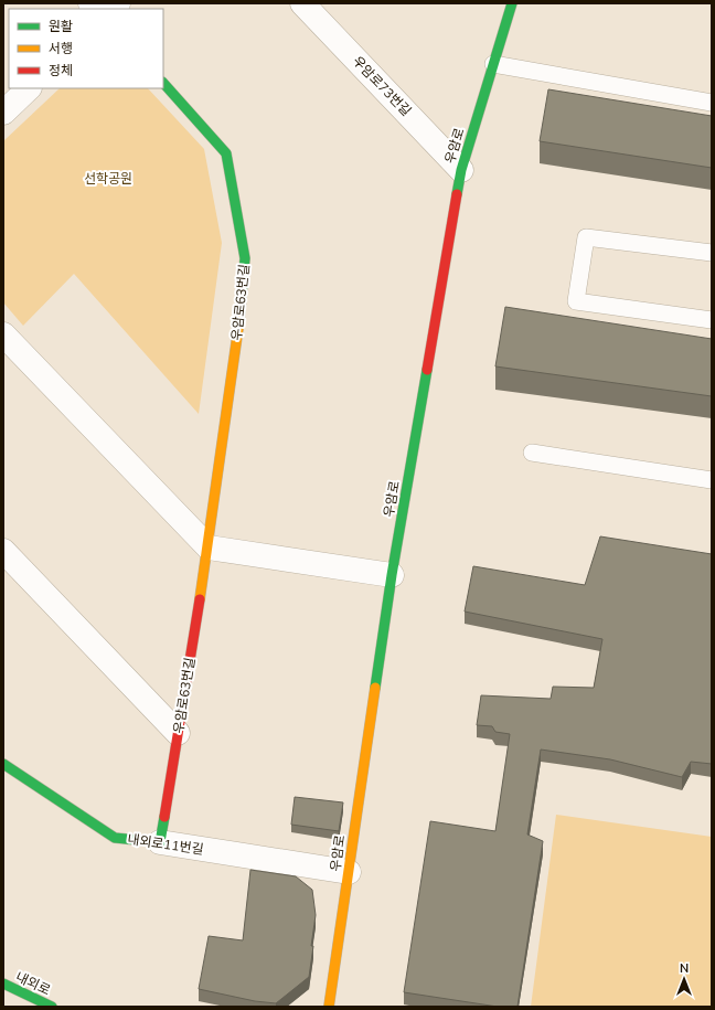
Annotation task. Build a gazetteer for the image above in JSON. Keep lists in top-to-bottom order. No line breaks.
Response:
{"streets":{"street":["우암로73번길","우암로","우암로63번길","내외로11번길","내외로"]},"crossings":[["우암로73번길","우암로"],["우암로","내외로11번길"],["우암로63번길","내외로11번길"]],"parks":["선학공원"],"legend":["원활","서행","정체"],"north":"top"}
